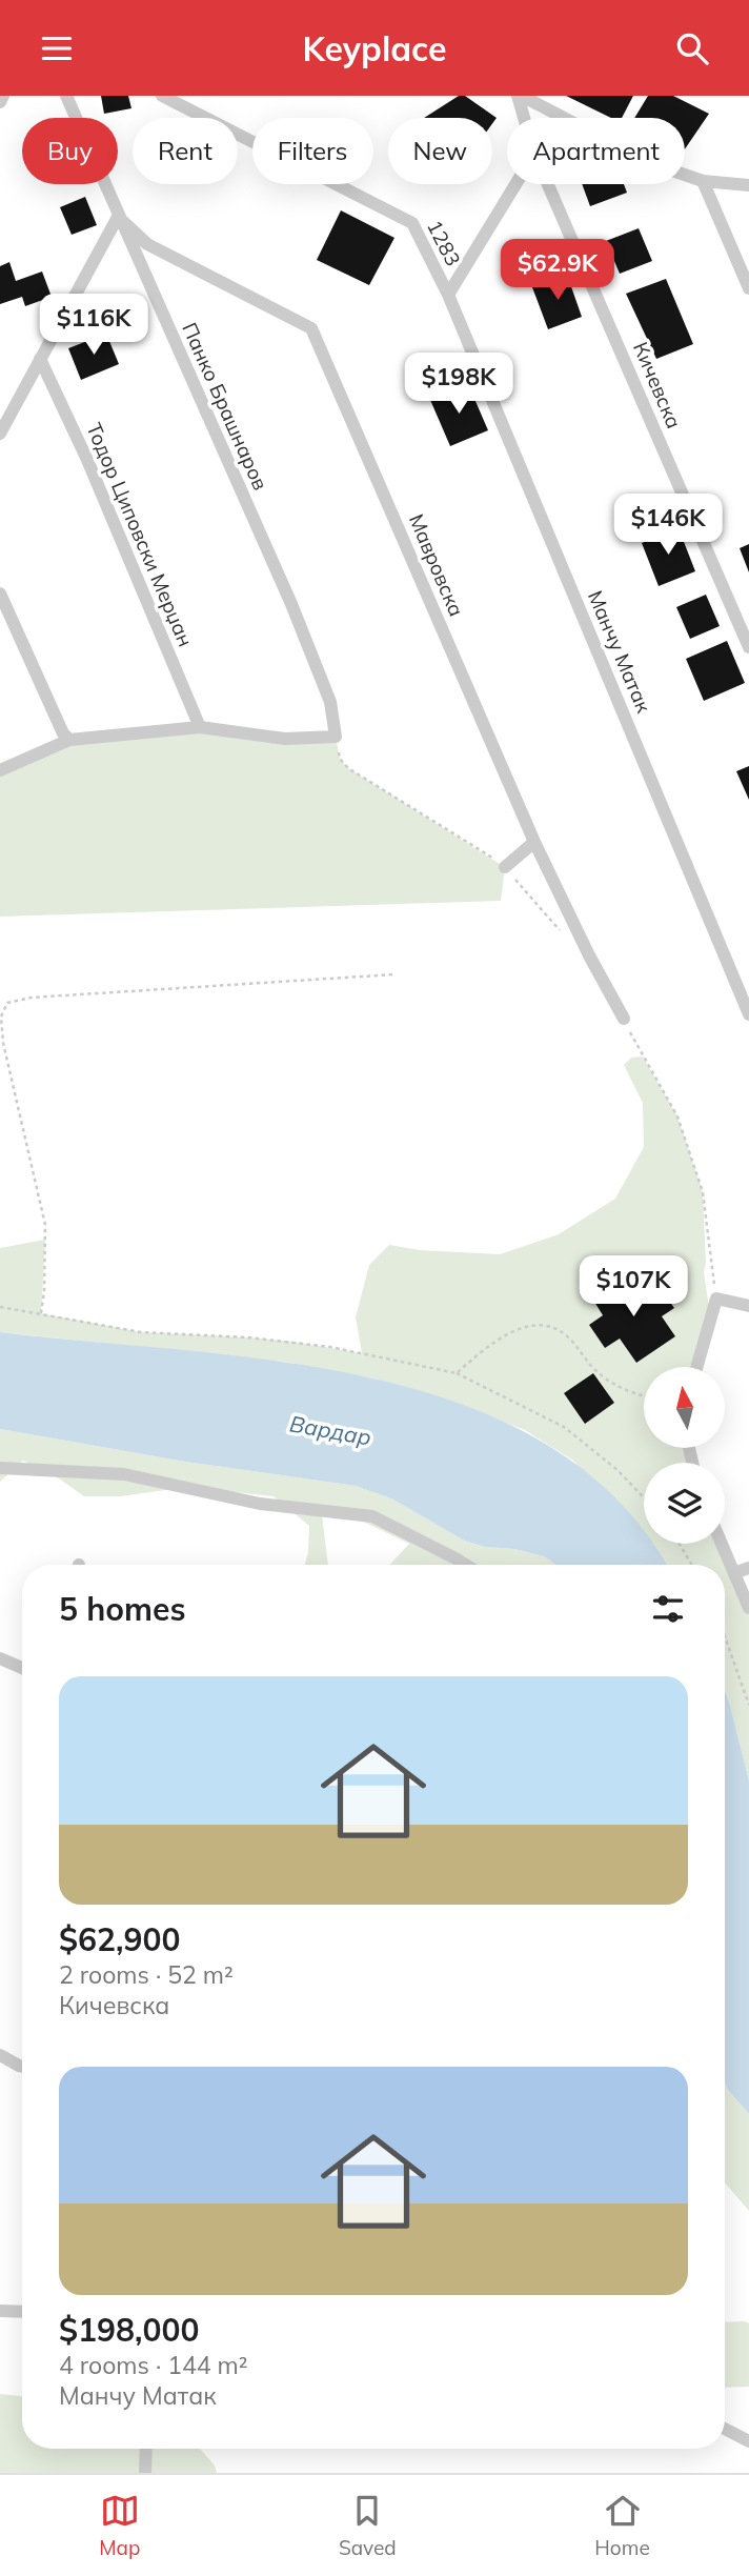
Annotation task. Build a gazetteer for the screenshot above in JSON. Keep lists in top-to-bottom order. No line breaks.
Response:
{"streets":{"street":["1283","Кичевска","Панко Брашнаров","Тодор Циповски Мерџан","Мавровска","Манчу Матак"]},"crossings":[["1283","Манчу Матак"],["Панко Брашнаров","Мавровска"]],"water":["Вардар"],"north":"top","page":{"header":"Keyplace","chip":["Buy","Rent","Filters","New","Apartment"],"price":["$62.9K","$116K","$198K","$146K","$107K"],"heading":"5 homes","list":[{"name":"$62,900","note":"2 rooms · 52 m² · Кичевска"},{"name":"$198,000","note":"4 rooms · 144 m² · Манчу Матак"}],"tabs":["Map","Saved","Home"]}}
